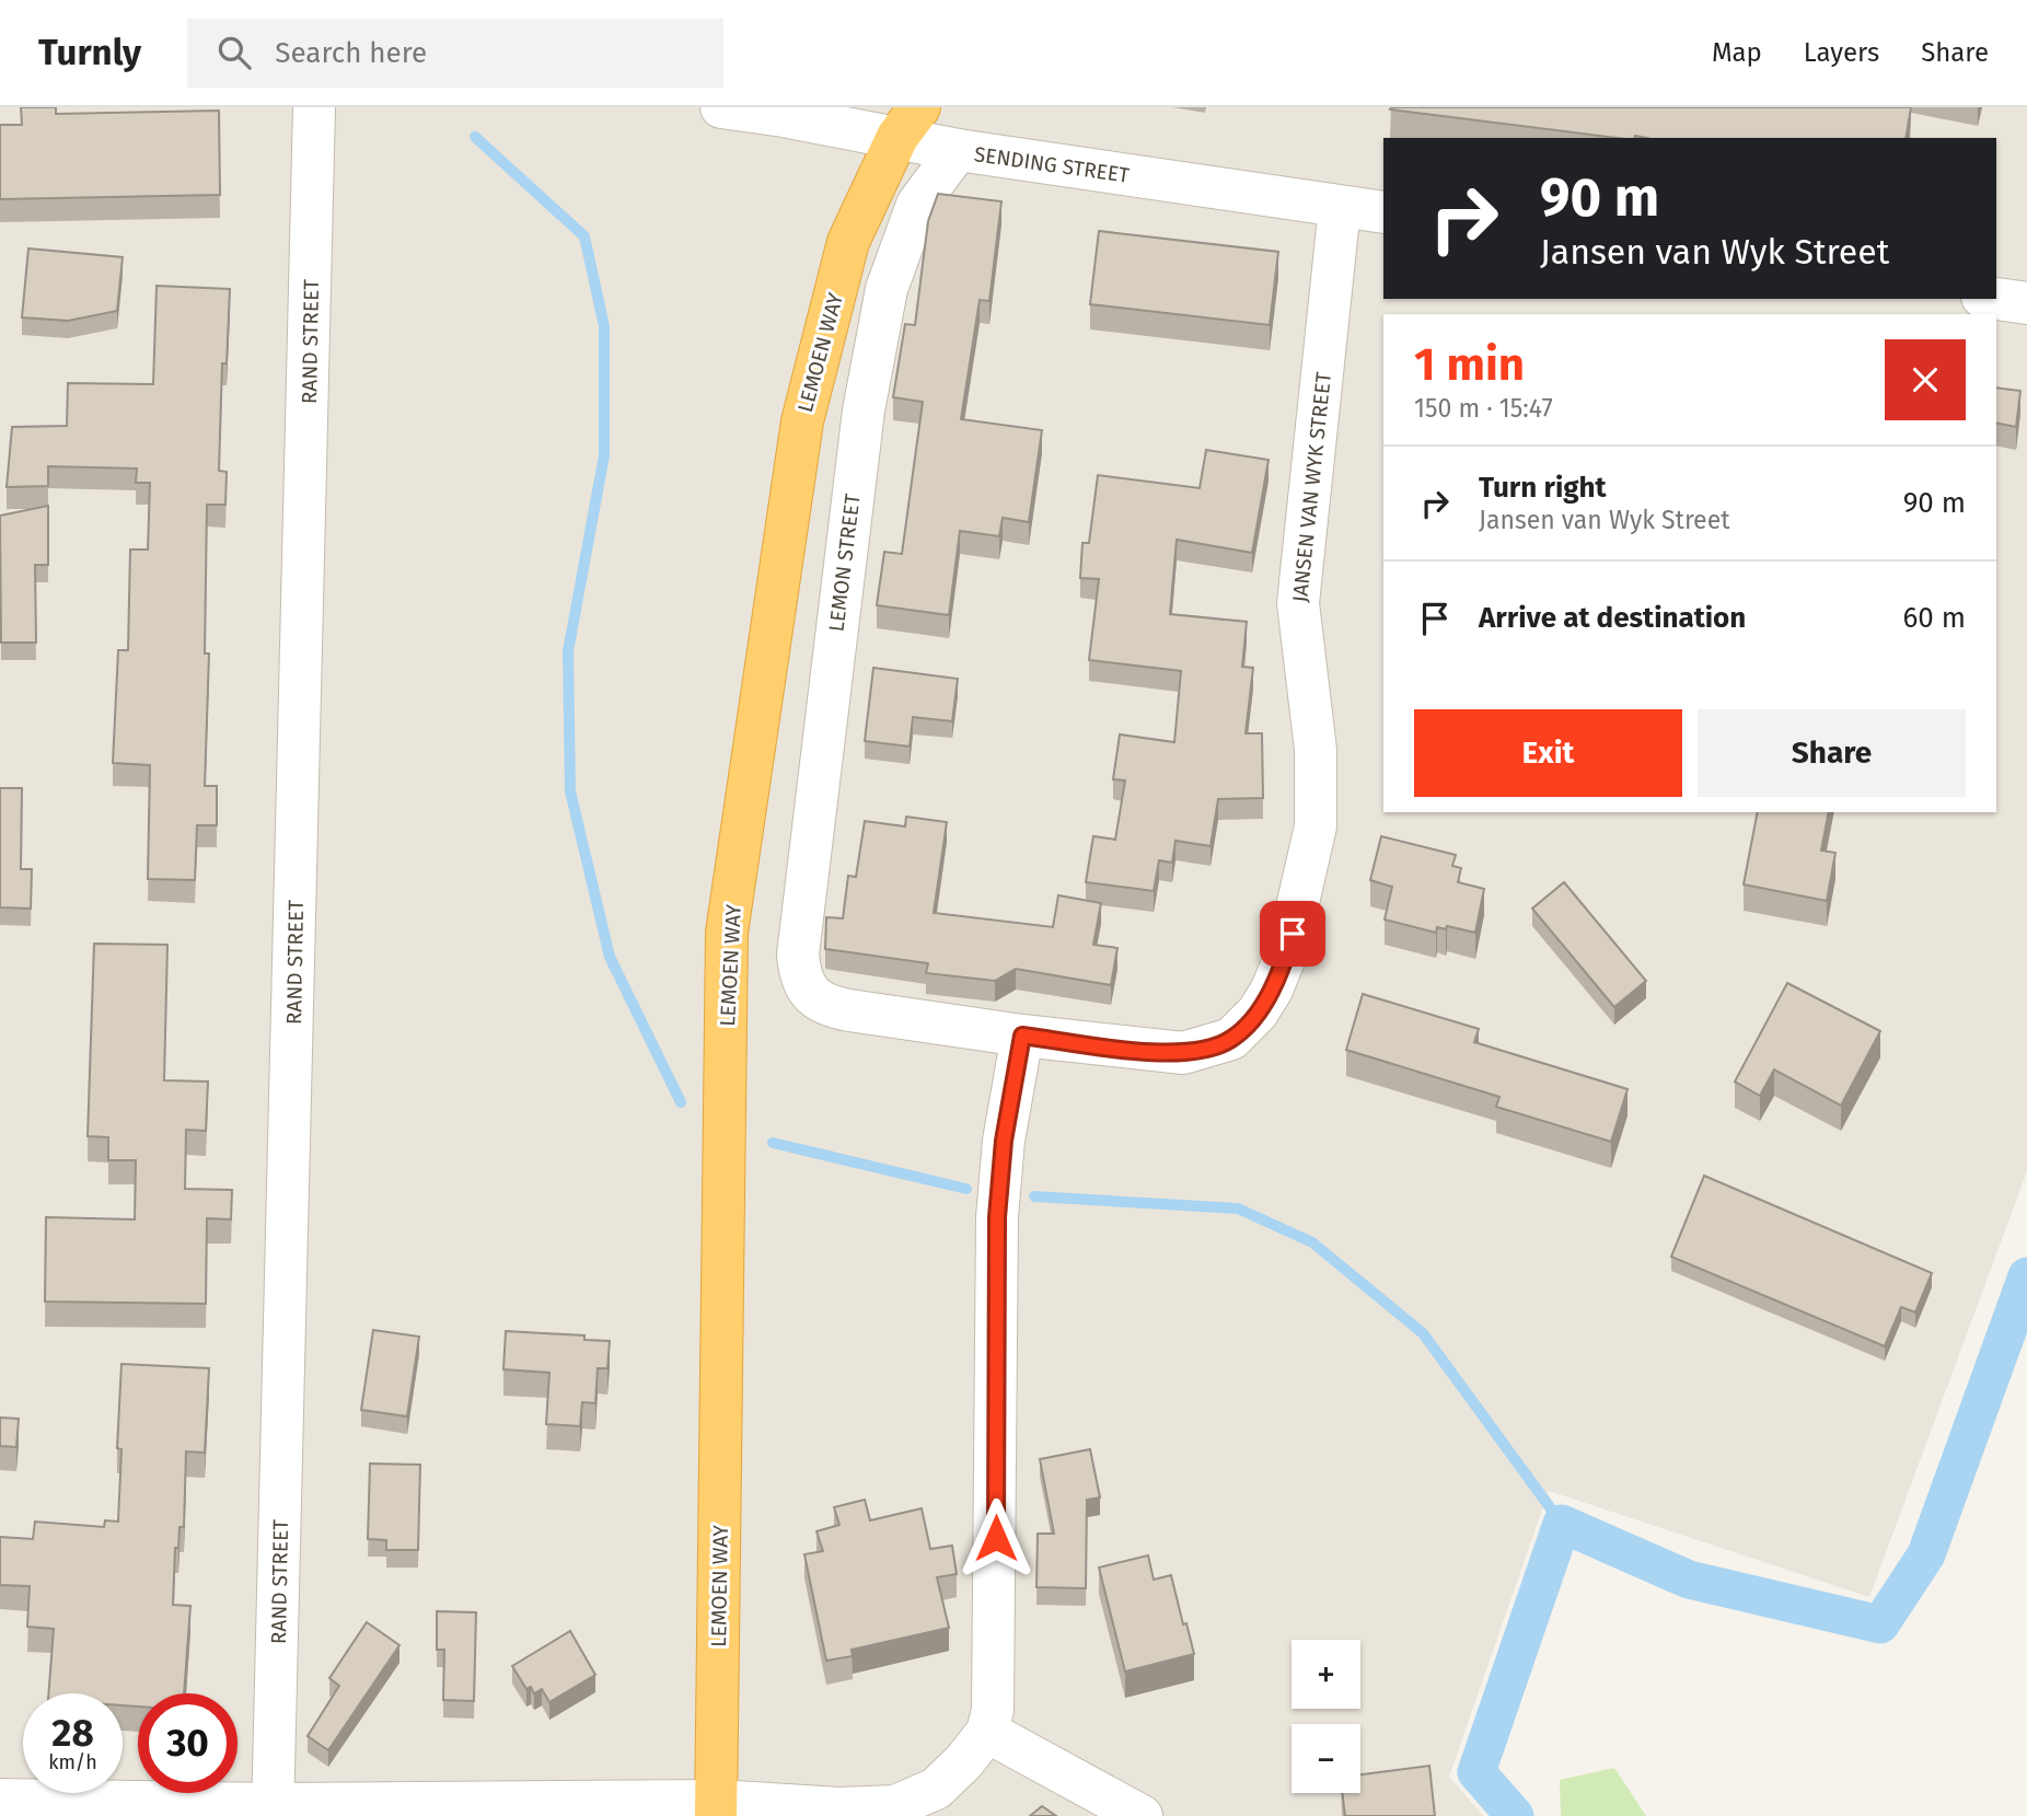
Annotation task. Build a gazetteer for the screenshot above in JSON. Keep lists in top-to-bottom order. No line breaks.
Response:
{"streets":{"highway":["LEMOEN WAY"],"street":["SENDING STREET","RAND STREET","JANSEN VAN WYK STREET","LEMON STREET"]},"crossings":[["SENDING STREET","LEMOEN WAY"],["SENDING STREET","JANSEN VAN WYK STREET"],["SENDING STREET","LEMON STREET"],["JANSEN VAN WYK STREET","LEMON STREET"]],"page":{"header":"Turnly","search":"Search here","nav":["Map","Layers","Share"],"turn":["90 m","Jansen van Wyk Street"],"heading":["1 min","150 m · 15:47"],"list":[{"name":"Turn right","note":"Jansen van Wyk Street","value":"90 m"},{"name":"Arrive at destination","value":"60 m"}],"buttons":["Exit","Share"],"map_buttons":["+","−"],"speed":"28 km/h","limit":"30"}}
